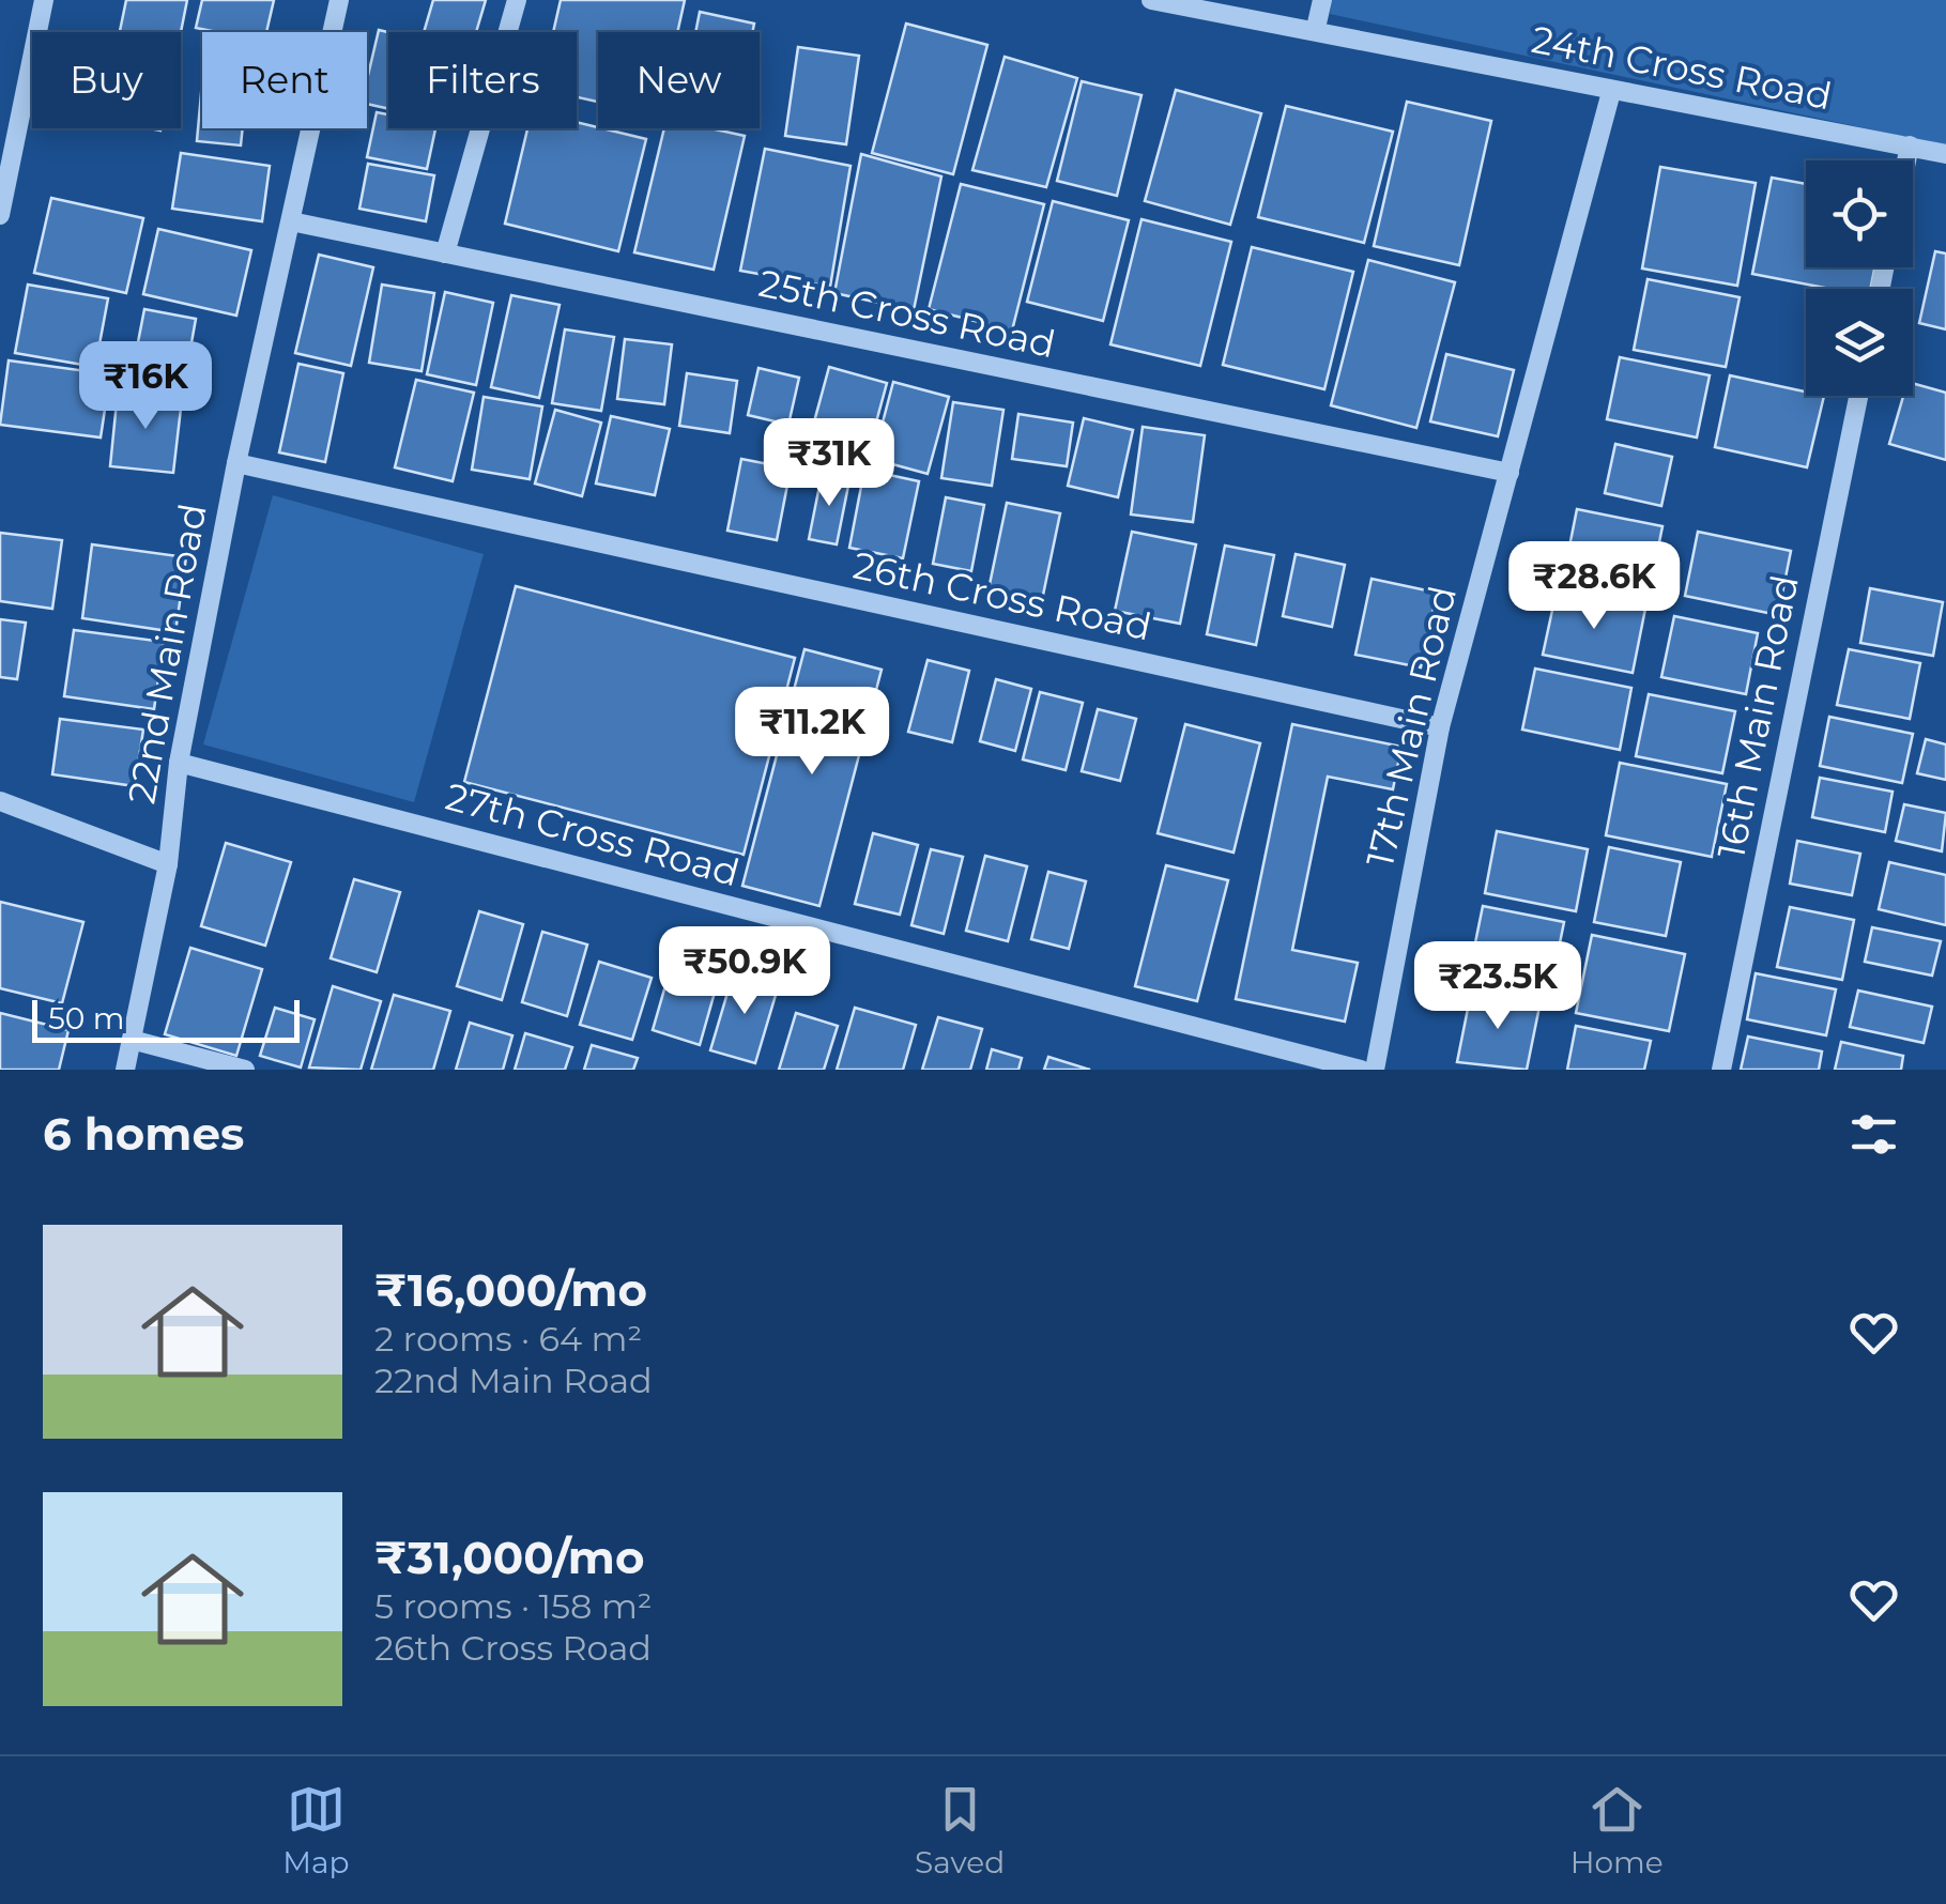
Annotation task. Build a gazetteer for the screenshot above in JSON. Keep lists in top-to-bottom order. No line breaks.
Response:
{"streets":{"street":["24th Cross Road","25th Cross Road","26th Cross Road","22nd Main Road","16th Main Road","17th Main Road","27th Cross Road"]},"crossings":[["24th Cross Road","17th Main Road"],["25th Cross Road","22nd Main Road"],["25th Cross Road","17th Main Road"],["26th Cross Road","22nd Main Road"],["26th Cross Road","17th Main Road"],["22nd Main Road","27th Cross Road"]],"scale_bar":"50 m","page":{"chip":["Buy","Rent","Filters","New"],"price":["₹16K","₹31K","₹28.6K","₹11.2K","₹50.9K","₹23.5K"],"scale":"50 m","heading":"6 homes","list":[{"name":"₹16,000/mo","note":"2 rooms · 64 m² · 22nd Main Road"},{"name":"₹31,000/mo","note":"5 rooms · 158 m² · 26th Cross Road"}],"tabs":["Map","Saved","Home"]}}
